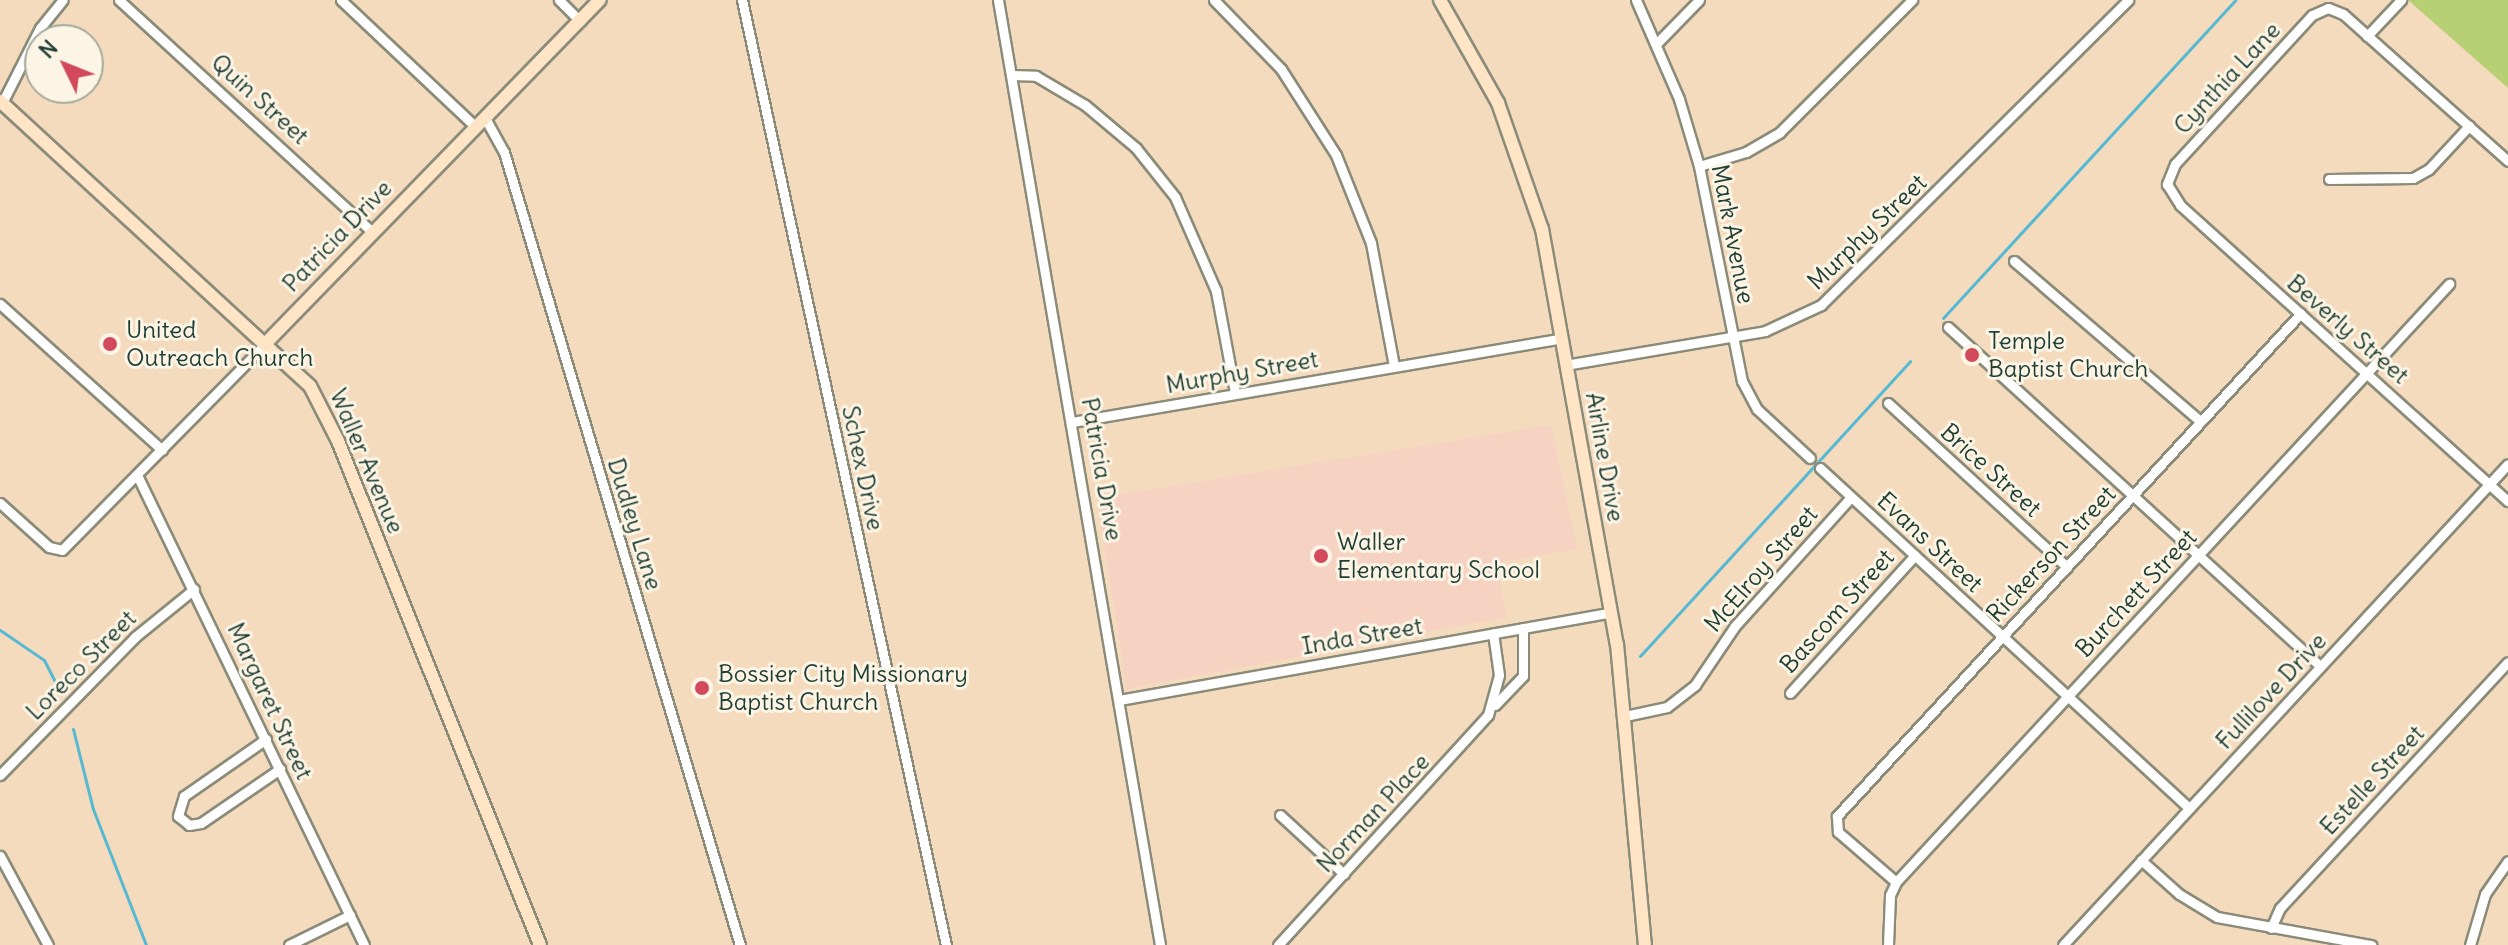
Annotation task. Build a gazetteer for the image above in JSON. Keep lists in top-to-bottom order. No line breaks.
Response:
{"streets":{"street":["Cynthia Lane","Quin Street","Murphy Street","Mark Avenue","Patricia Drive","Beverly Street","Airline Drive","Waller Avenue","Schex Drive","Brice Street","Dudley Lane","Evans Street","Rickerson Street","McElroy Street","Burchett Street","Bascom Street","Inda Street","Loreco Street","Fullilove Drive","Margaret Street","Estelle Street","Norman Place"]},"crossings":[["Cynthia Lane","Beverly Street"],["Quin Street","Patricia Drive"],["Murphy Street","Mark Avenue"],["Murphy Street","Patricia Drive"],["Murphy Street","Airline Drive"],["Patricia Drive","Waller Avenue"],["Patricia Drive","Dudley Lane"],["Patricia Drive","Inda Street"],["Patricia Drive","Margaret Street"],["Beverly Street","Rickerson Street"],["Beverly Street","Burchett Street"],["Beverly Street","Fullilove Drive"],["Airline Drive","McElroy Street"],["Airline Drive","Inda Street"],["Brice Street","Rickerson Street"],["Evans Street","Rickerson Street"],["Evans Street","McElroy Street"],["Evans Street","Burchett Street"],["Evans Street","Bascom Street"],["Evans Street","Fullilove Drive"],["Rickerson Street","Burchett Street"],["Inda Street","Norman Place"],["Loreco Street","Margaret Street"]],"places":["United Outreach Church","Temple Baptist Church","Waller Elementary School","Bossier City Missionary Baptist Church"],"north":"top left"}
